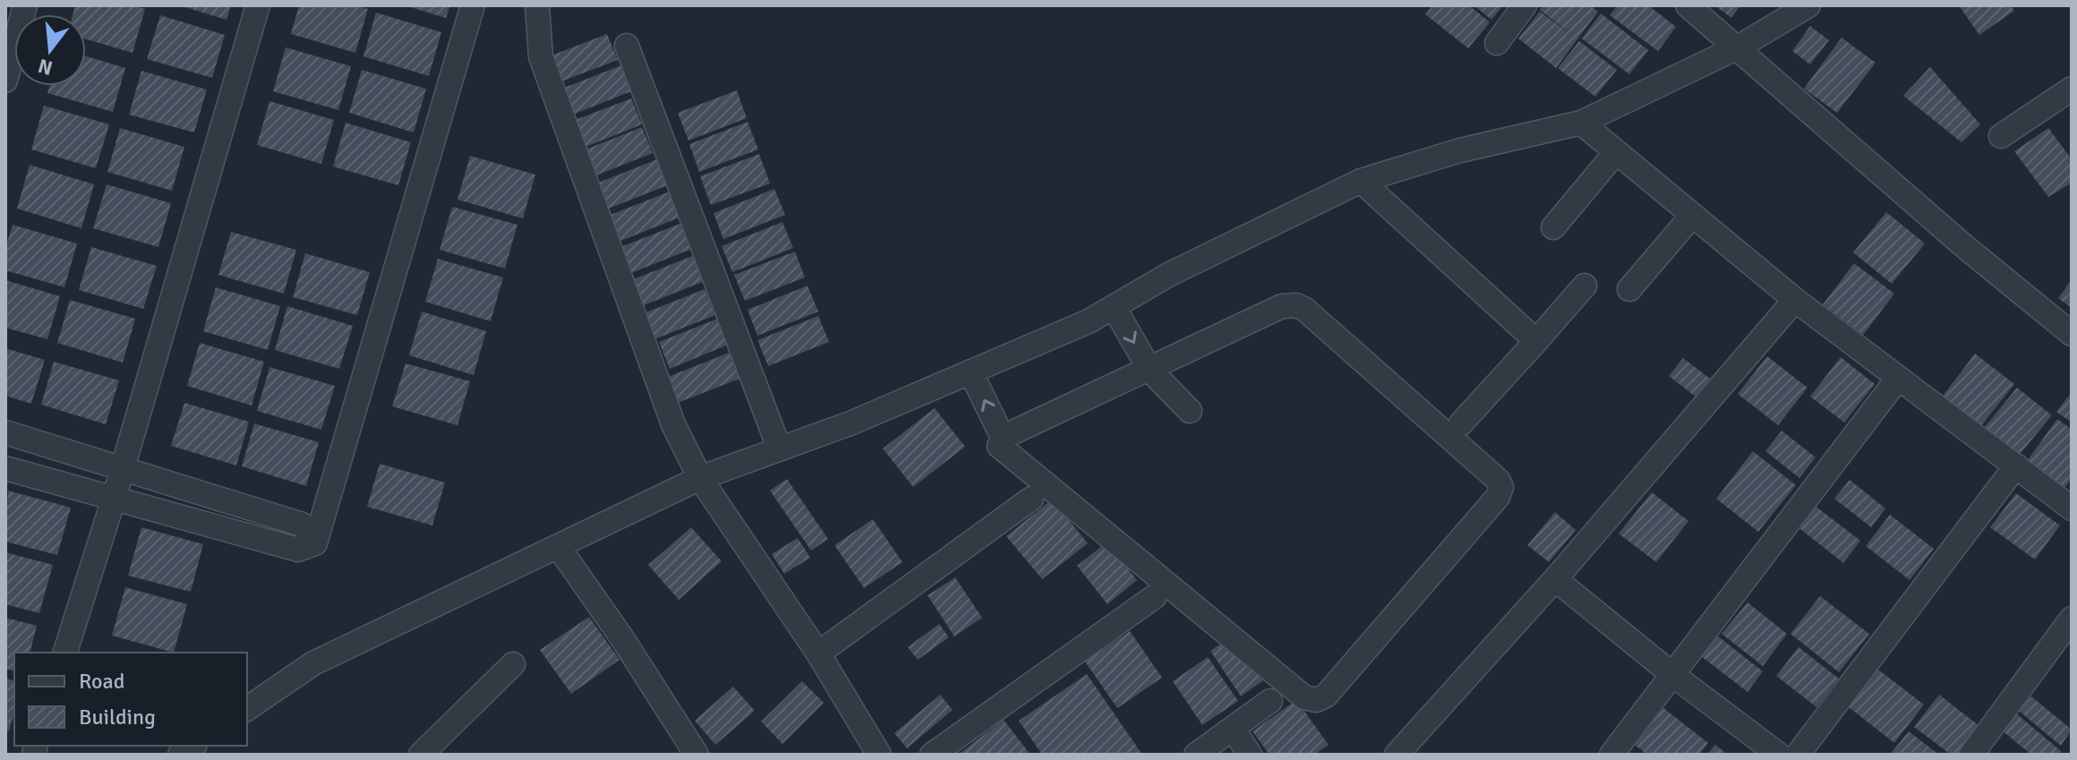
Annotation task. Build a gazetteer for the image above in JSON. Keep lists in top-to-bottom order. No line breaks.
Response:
{"legend":["Road","Building"],"north":"bottom"}
